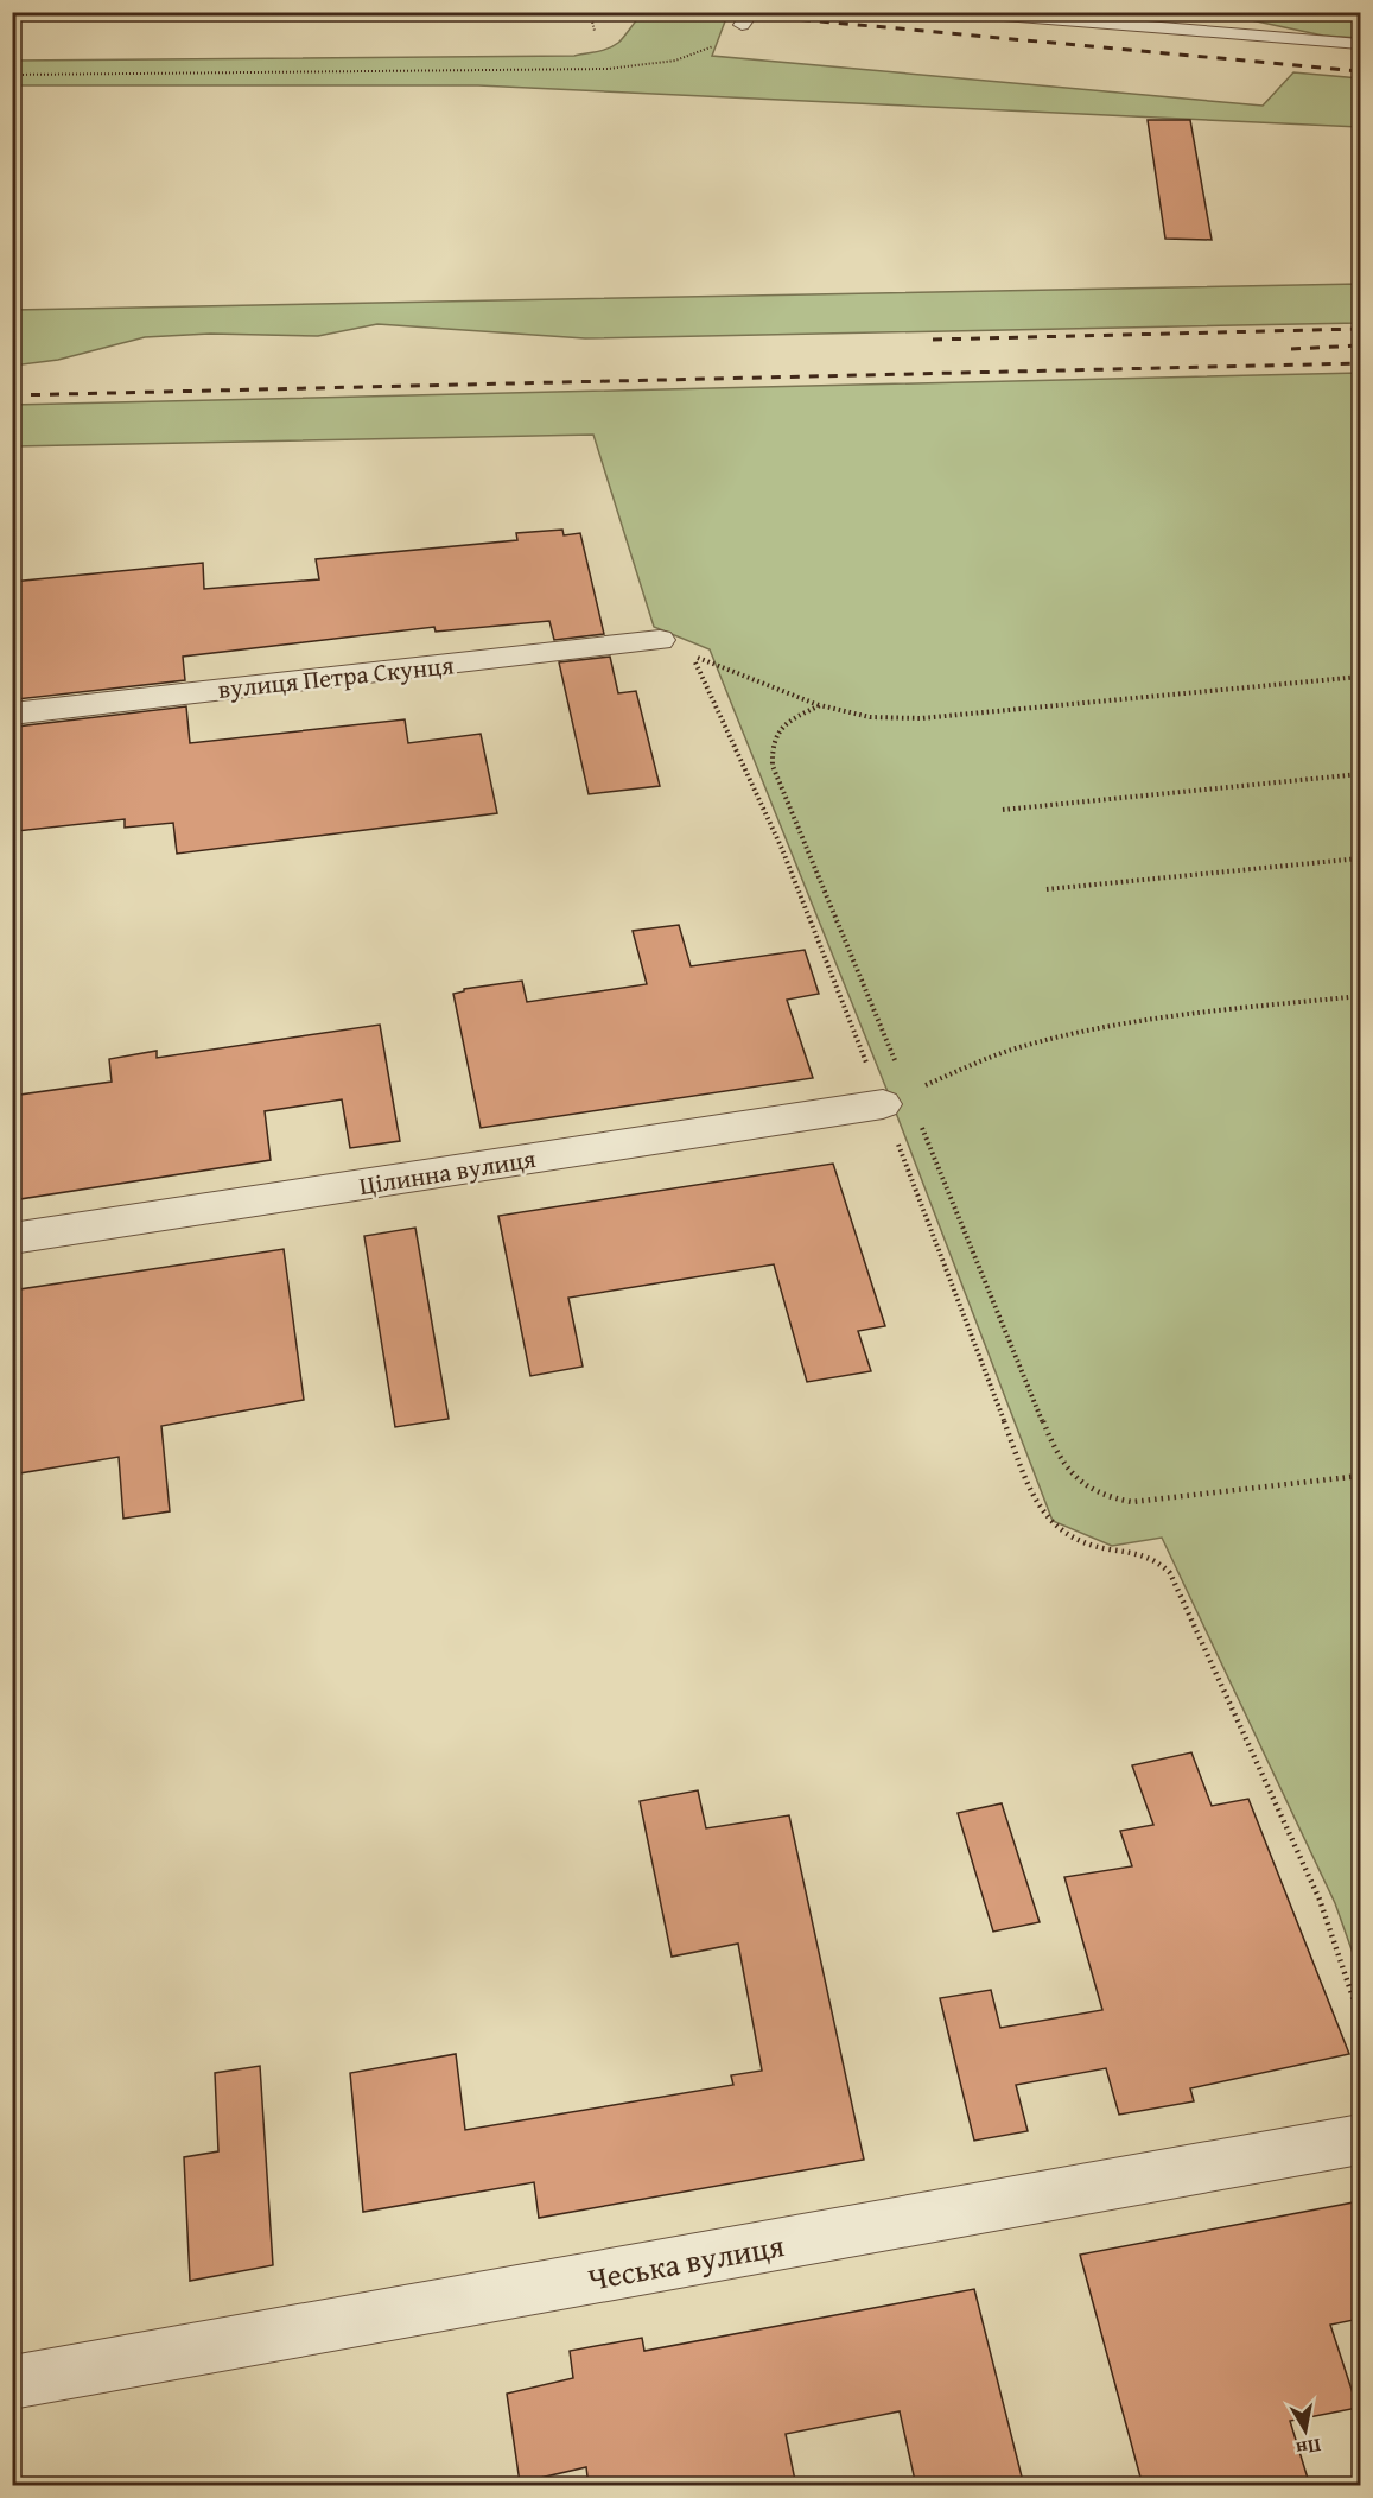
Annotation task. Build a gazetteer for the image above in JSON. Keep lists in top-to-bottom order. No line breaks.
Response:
{"streets":{"street":["вулиця Петра Скунця","Цілинна вулиця","Чеська вулиця"]},"north":"bottom"}
